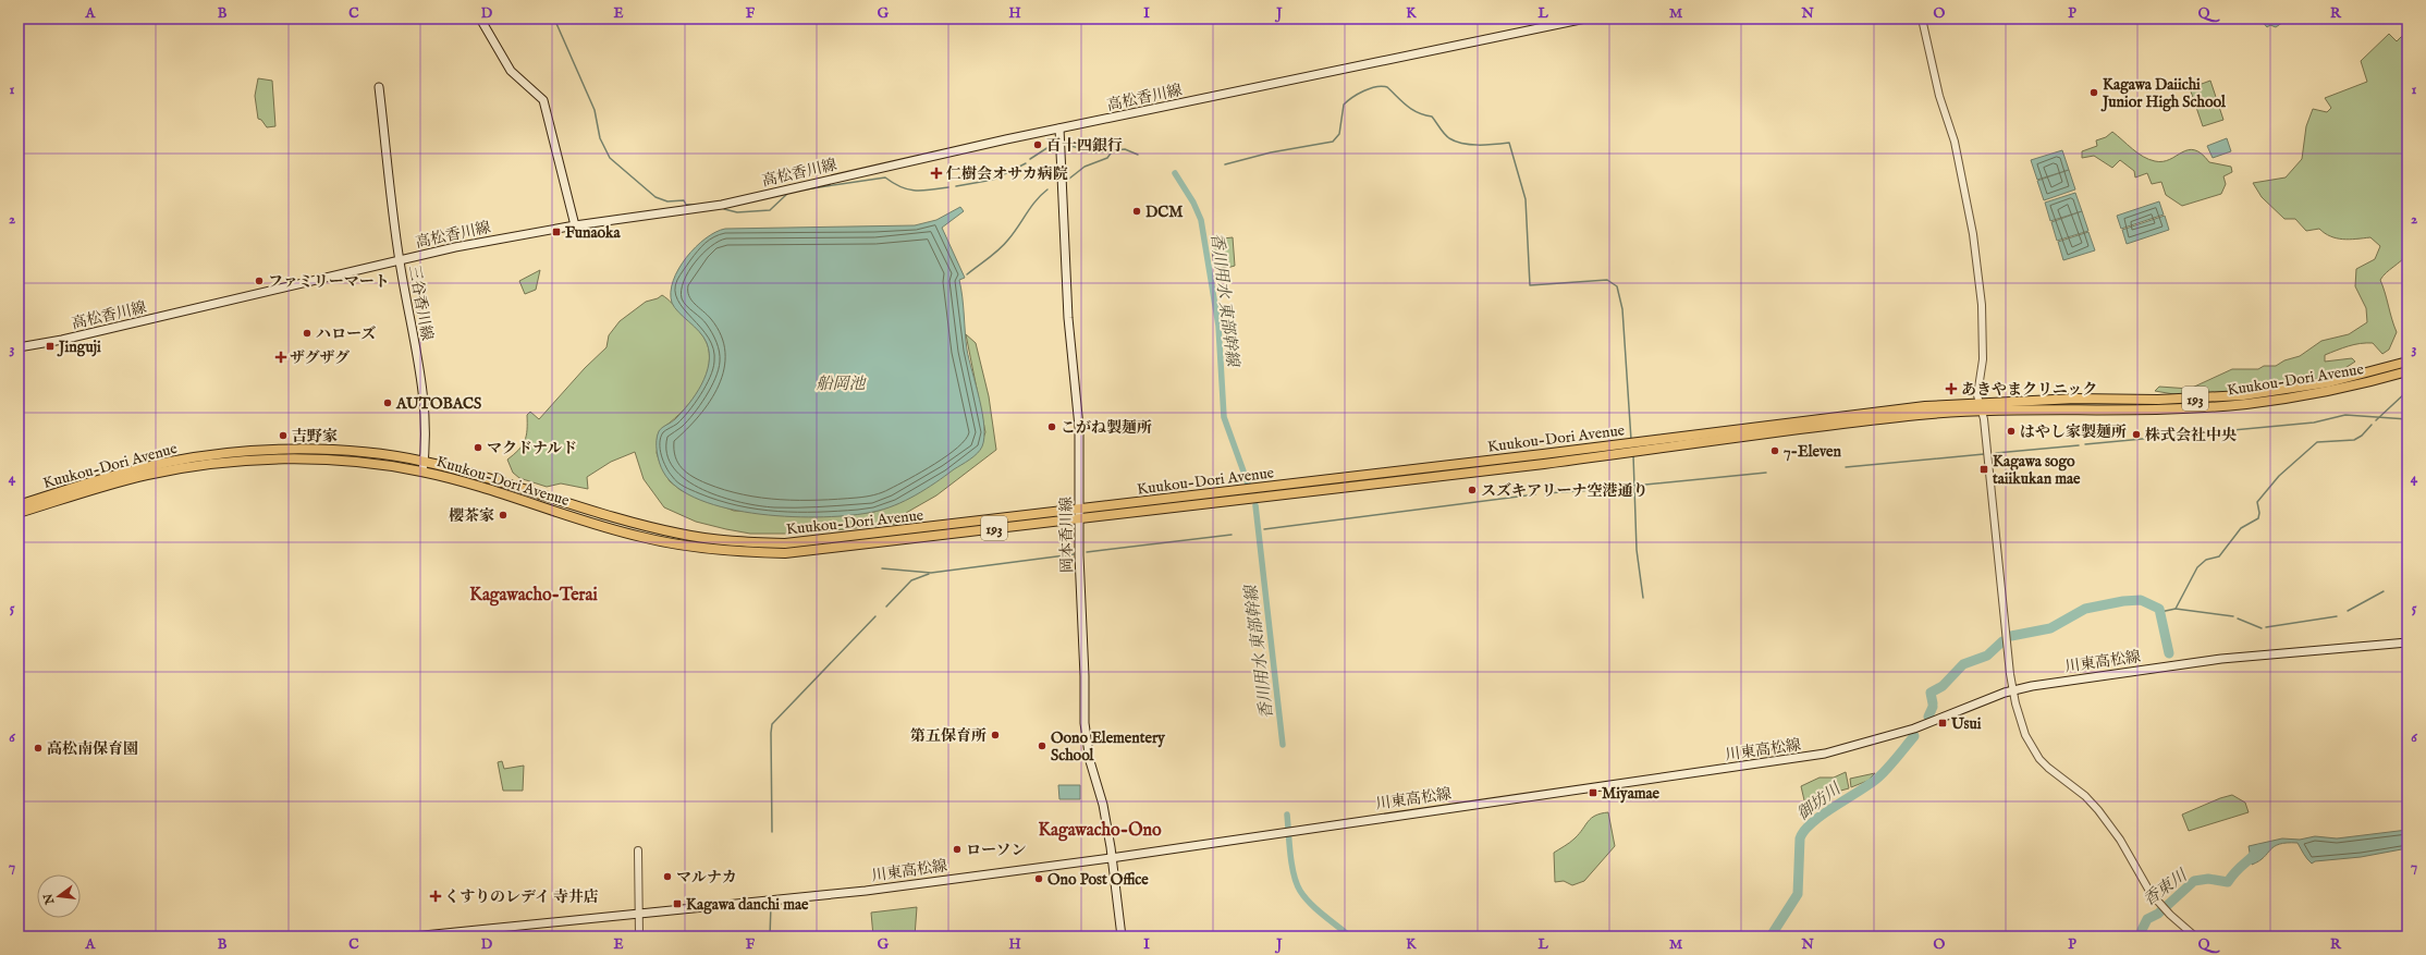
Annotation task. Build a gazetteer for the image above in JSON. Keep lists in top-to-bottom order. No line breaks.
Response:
{"streets":{"highway":["Kuukou-Dori Avenue","193"],"main road":["高松香川線","三谷香川線","岡本香川線","川東高松線"]},"crossings":[["高松香川線","三谷香川線"],["高松香川線","岡本香川線"],["三谷香川線","Kuukou-Dori Avenue"],["Kuukou-Dori Avenue","岡本香川線"],["岡本香川線","川東高松線"]],"districts":["Kagawacho-Terai","Kagawacho-Ono"],"water":["香川用水 東部幹線","船岡池","御坊川","香東川"],"places":{"other":["Kagawa Daiichi Junior High School","百十四銀行","DCM","ファミリーマート","ハローズ","AUTOBACS","こがね製麺所","はやし家製麺所","株式会社中央","吉野家","マクドナルド","7-Eleven","スズキアリーナ空港通り","櫻茶家","第五保育所","Oono Elementery School","高松南保育園","ローソン","マルナカ","Ono Post Office"],"health":["仁樹会オサカ病院","ザグザグ","あきやまクリニック","くすりのレデイ 寺井店"],"transit":["Funaoka","Jinguji","Kagawa sogo taiikukan mae","Usui","Miyamae","Kagawa danchi mae"]},"north":"left","grid":{"columns":["A","B","C","D","E","F","G","H","I","J","K","L","M","N","O","P","Q","R"],"rows":["1","2","3","4","5","6","7"]}}
